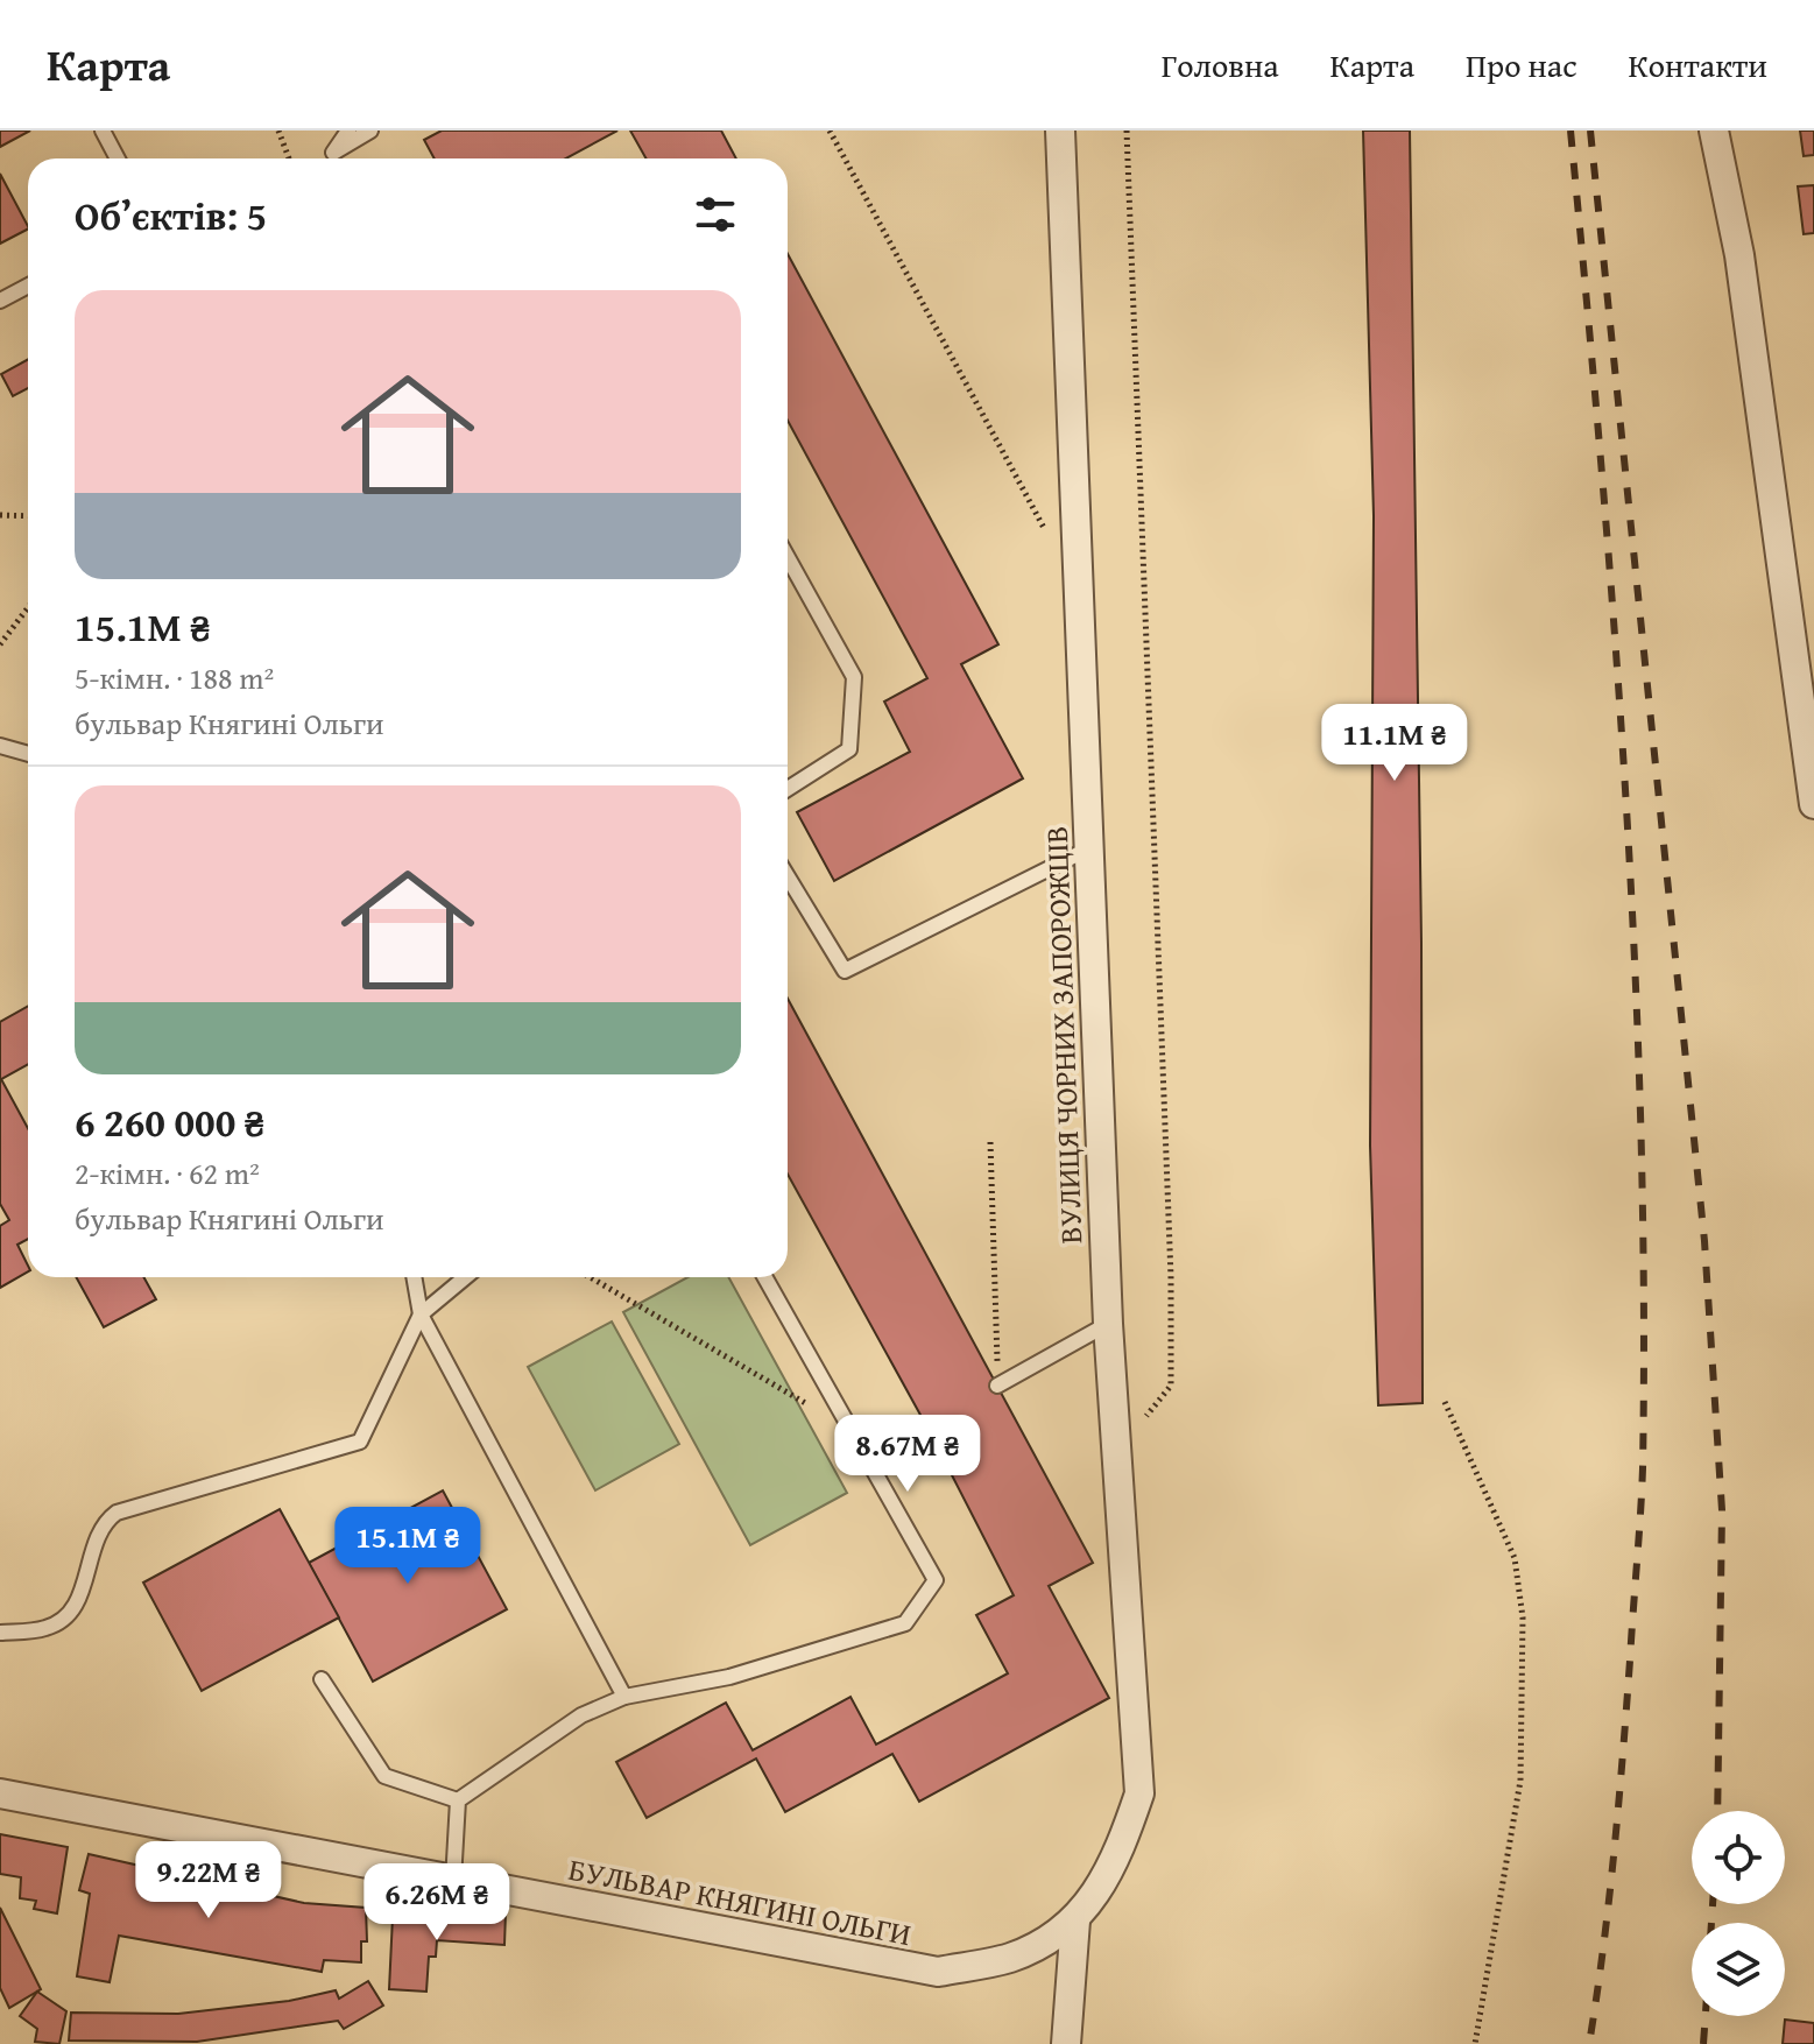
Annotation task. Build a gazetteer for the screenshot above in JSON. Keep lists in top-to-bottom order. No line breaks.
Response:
{"streets":{"street":["ВУЛИЦЯ ЧОРНИХ ЗАПОРОЖЦІВ","БУЛЬВАР КНЯГИНІ ОЛЬГИ"]},"crossings":[["ВУЛИЦЯ ЧОРНИХ ЗАПОРОЖЦІВ","БУЛЬВАР КНЯГИНІ ОЛЬГИ"]],"page":{"header":"Карта","nav":["Головна","Карта","Про нас","Контакти"],"heading":"Об’єктів: 5","list":[{"name":"15.1M ₴","note":"5-кімн. · 188 m² · бульвар Княгині Ольги"},{"name":"6 260 000 ₴","note":"2-кімн. · 62 m² · бульвар Княгині Ольги"}],"price":["11.1M ₴","8.67M ₴","15.1M ₴","9.22M ₴","6.26M ₴"]}}
